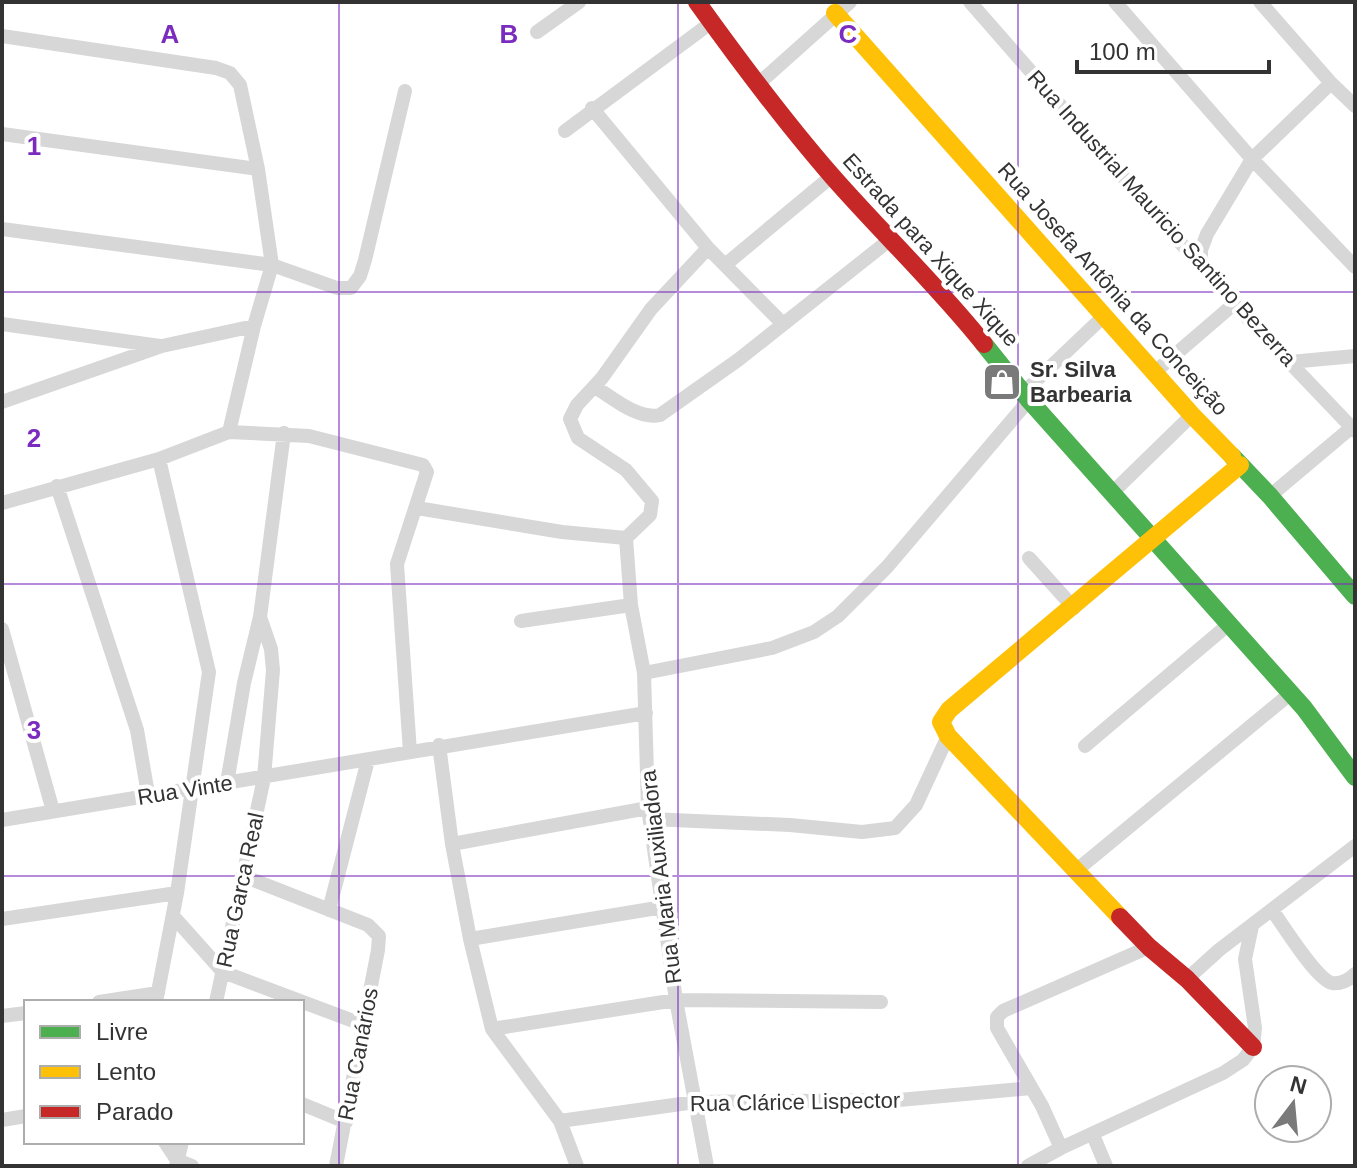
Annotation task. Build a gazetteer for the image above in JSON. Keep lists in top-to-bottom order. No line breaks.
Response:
{"streets":{"street":["Rua Industrial Mauricio Santino Bezerra","Estrada para Xique Xique","Rua Josefa Antônia da Conceição","Rua Vinte","Rua Maria Auxiliadora","Rua Garca Real","Rua Canários","Rua Clárice Lispector"]},"crossings":[["Rua Vinte","Rua Maria Auxiliadora"],["Rua Vinte","Rua Garca Real"],["Rua Maria Auxiliadora","Rua Clárice Lispector"]],"places":{"shop":["Sr. Silva Barbearia"]},"legend":["Livre","Lento","Parado"],"scale_bar":"100 m","north":"top","grid":{"columns":["A","B","C"],"rows":["1","2","3"]}}
